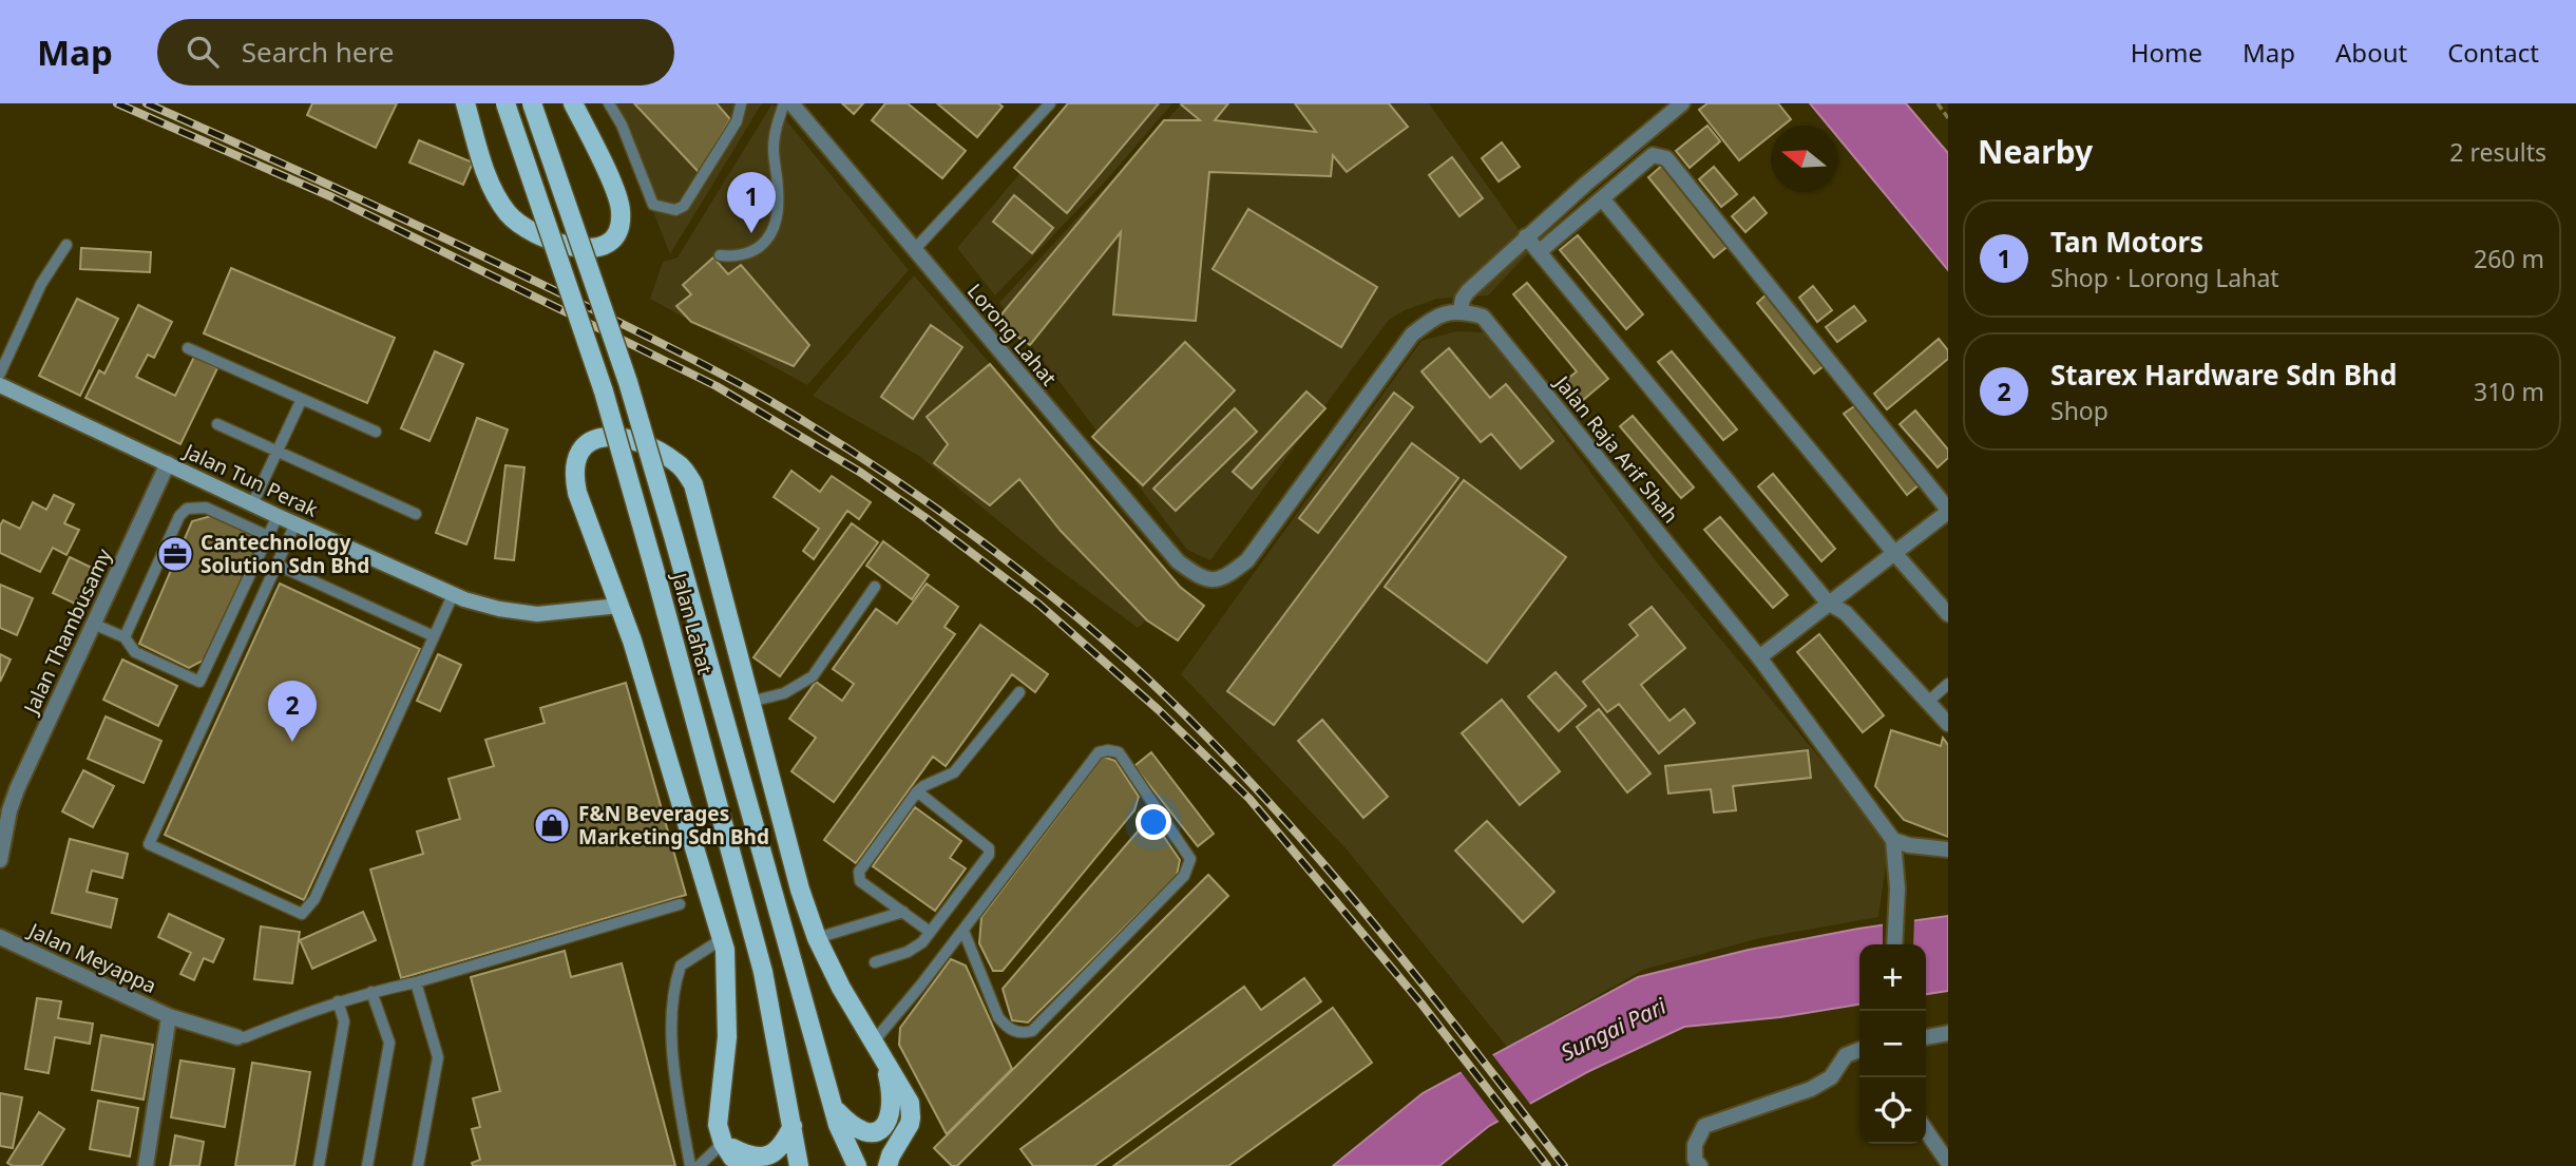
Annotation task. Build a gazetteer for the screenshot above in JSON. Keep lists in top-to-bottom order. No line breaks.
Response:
{"streets":{"main road":["Jalan Tun Perak","Jalan Lahat"],"street":["Lorong Lahat","Jalan Raja Arif Shah","Jalan Thambusamy","Jalan Meyappa"]},"crossings":[["Lorong Lahat","Jalan Raja Arif Shah"],["Jalan Tun Perak","Jalan Thambusamy"]],"water":["Sungai Pari"],"places":{"office":["Cantechnology Solution Sdn Bhd"],"shop":["F&N Beverages Marketing Sdn Bhd"]},"north":"left","page":{"header":"Map","search":"Search here","nav":["Home","Map","About","Contact"],"heading":["Nearby","2 results"],"pins":["1","2"],"list":[{"mark":"1","name":"Tan Motors","note":"Shop · Lorong Lahat","value":"260 m"},{"mark":"2","name":"Starex Hardware Sdn Bhd","note":"Shop","value":"310 m"}],"map_buttons":["+","−"]}}
